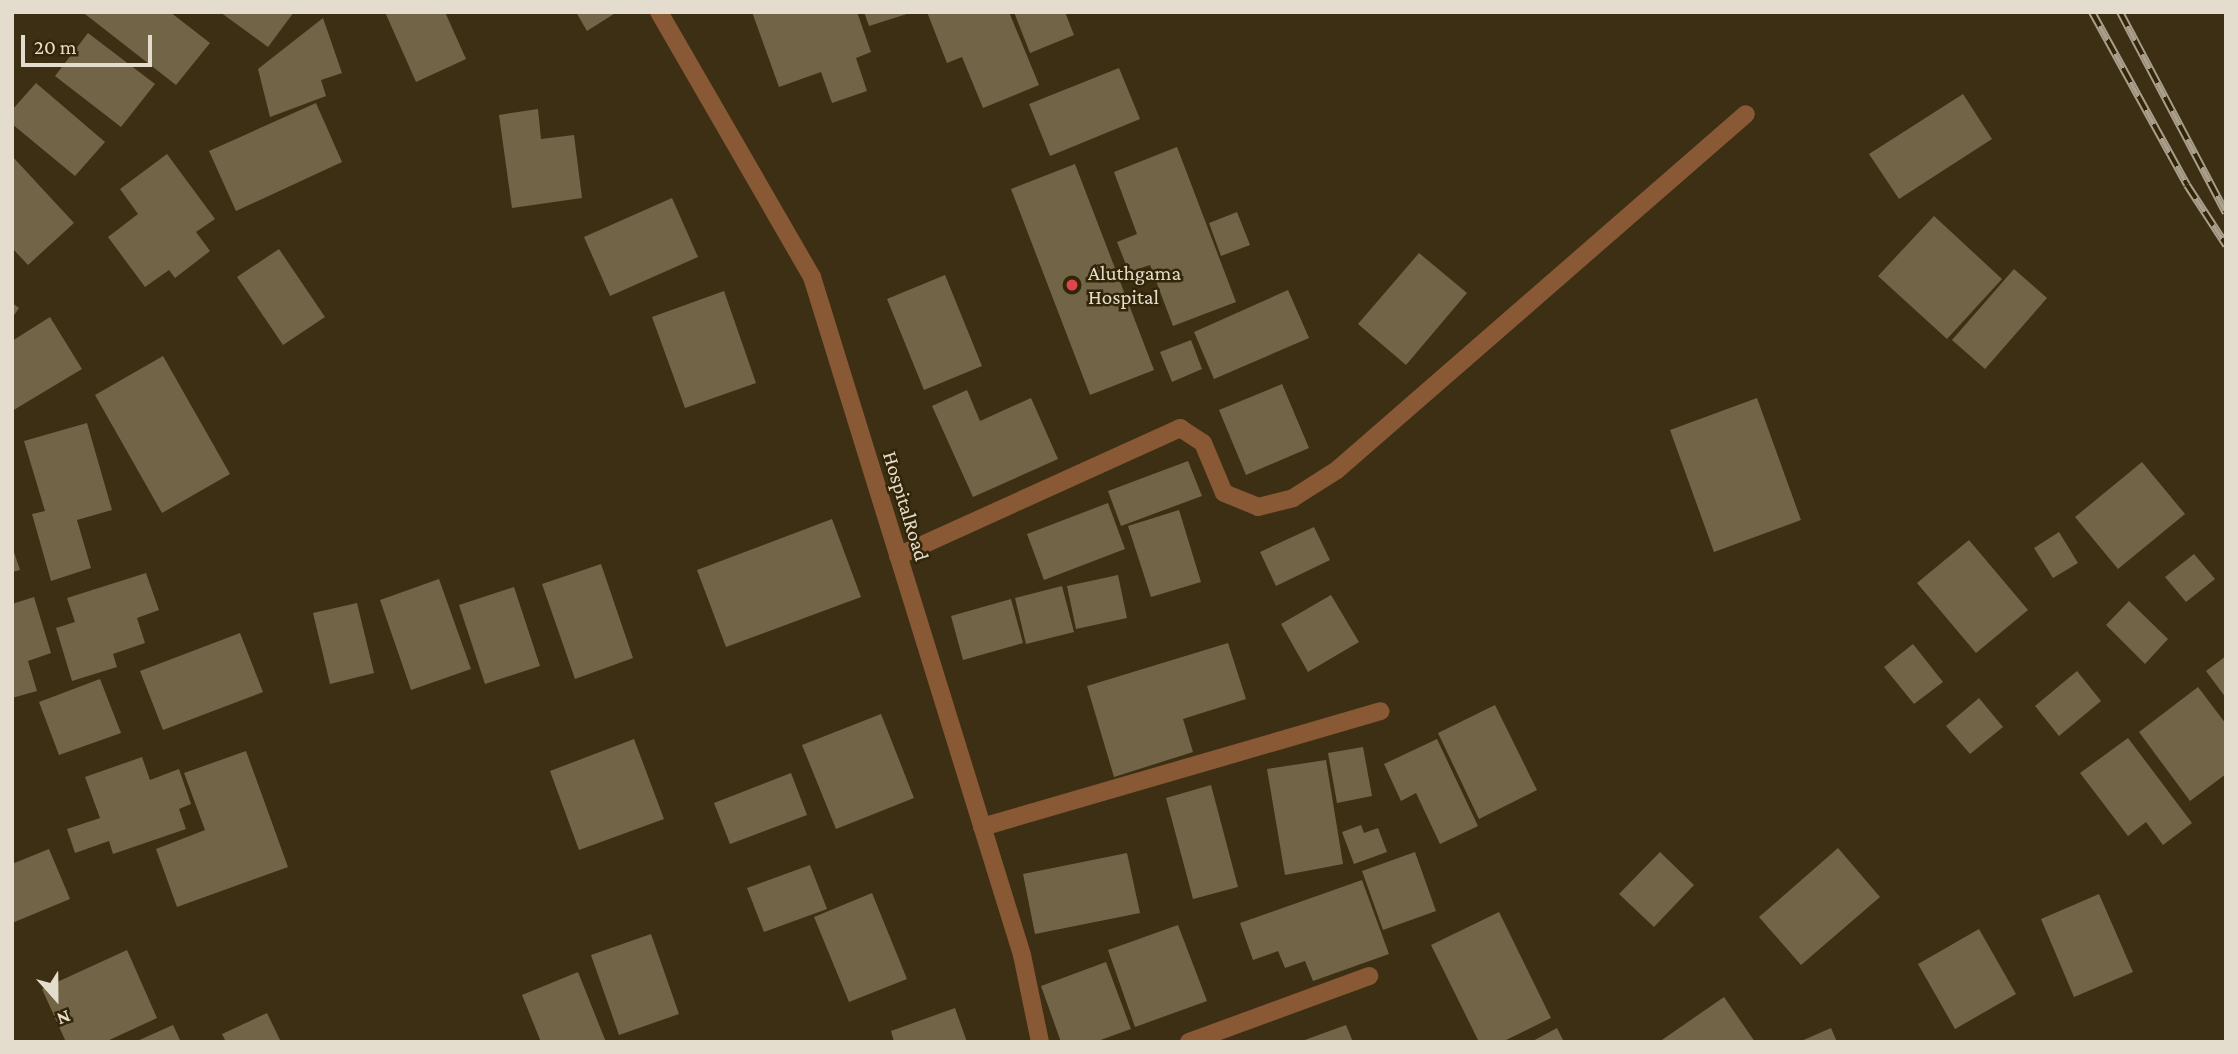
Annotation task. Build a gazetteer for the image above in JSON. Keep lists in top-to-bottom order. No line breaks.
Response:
{"streets":{"street":["HospitalRoad"]},"places":["Aluthgama Hospital"],"scale_bar":"20 m","north":"bottom"}
